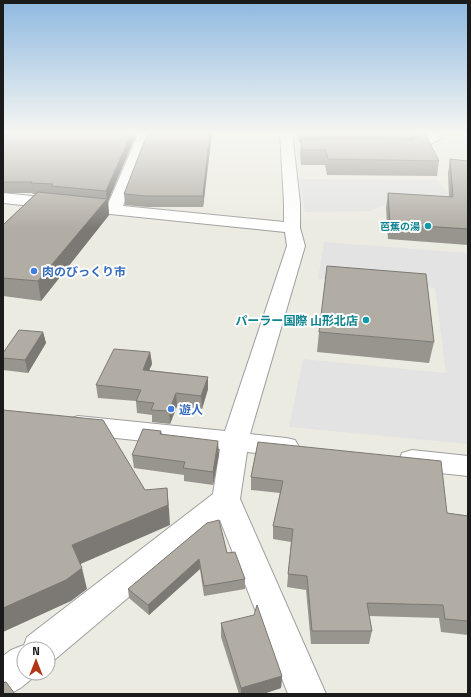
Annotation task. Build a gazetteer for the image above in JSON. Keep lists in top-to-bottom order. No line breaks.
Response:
{"places":["芭蕉の湯","肉のびっくり市","パーラー国際 山形北店","遊人"],"north":"top"}
